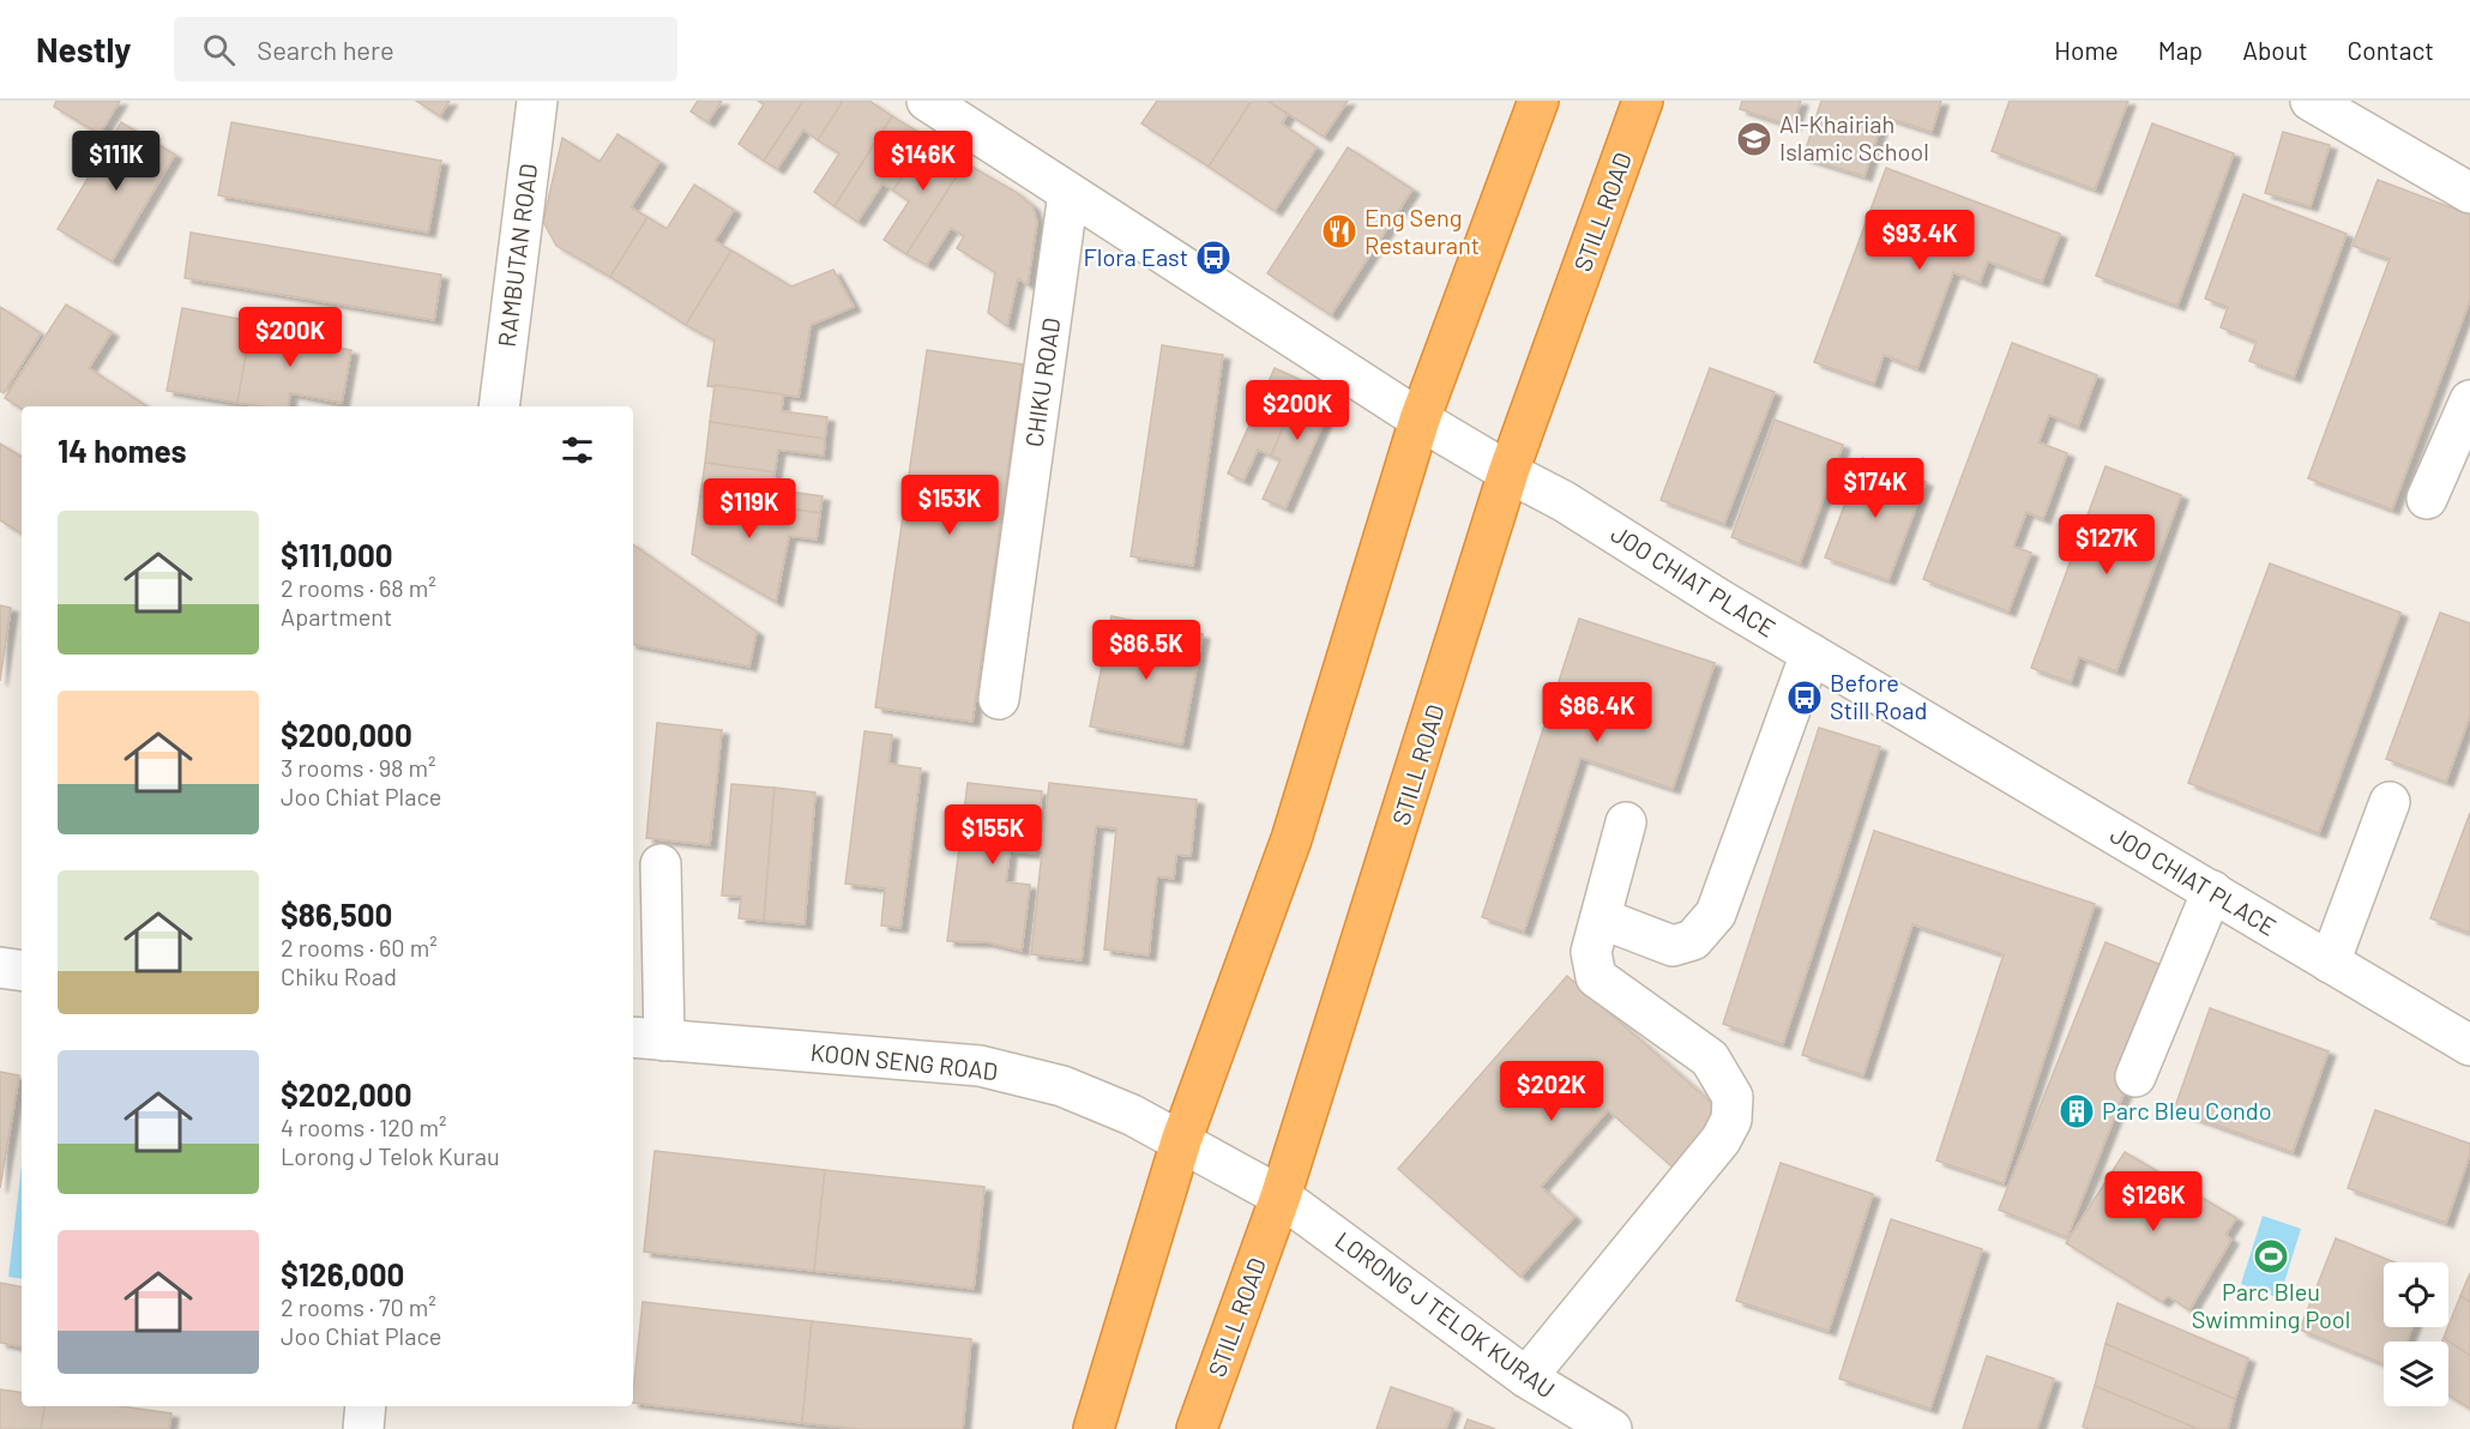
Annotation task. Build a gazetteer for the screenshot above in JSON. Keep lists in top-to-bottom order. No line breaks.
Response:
{"streets":{"highway":["STILL ROAD"],"street":["RAMBUTAN ROAD","CHIKU ROAD","JOO CHIAT PLACE","KOON SENG ROAD","LORONG J TELOK KURAU"]},"crossings":[["STILL ROAD","JOO CHIAT PLACE"],["STILL ROAD","KOON SENG ROAD"],["STILL ROAD","LORONG J TELOK KURAU"],["CHIKU ROAD","JOO CHIAT PLACE"],["KOON SENG ROAD","LORONG J TELOK KURAU"]],"places":{"school or university":["Al-Khairiah Islamic School"],"restaurant":["Eng Seng Restaurant"],"bus stop":["Flora East","Before Still Road"],"building":["Parc Bleu Condo"],"sports":["Parc Bleu Swimming Pool"]},"page":{"header":"Nestly","search":"Search here","nav":["Home","Map","About","Contact"],"price":["$111K","$146K","$93.4K","$200K","$200K","$174K","$153K","$119K","$127K","$86.5K","$86.4K","$155K","$202K","$126K"],"heading":"14 homes","list":[{"name":"$111,000","note":"2 rooms · 68 m² · Apartment"},{"name":"$200,000","note":"3 rooms · 98 m² · Joo Chiat Place"},{"name":"$86,500","note":"2 rooms · 60 m² · Chiku Road"},{"name":"$202,000","note":"4 rooms · 120 m² · Lorong J Telok Kurau"},{"name":"$126,000","note":"2 rooms · 70 m² · Joo Chiat Place"}]}}
